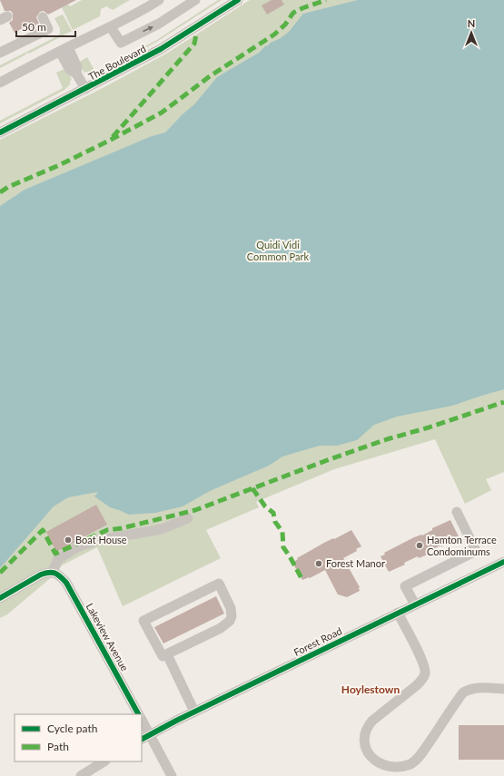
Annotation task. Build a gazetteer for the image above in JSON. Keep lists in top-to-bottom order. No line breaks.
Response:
{"streets":{"street":["The Boulevard","Lakeview Avenue","Forest Road"]},"districts":["Hoylestown"],"parks":["Quidi Vidi Common Park"],"places":["Boat House","Hamton Terrace Condominums","Forest Manor"],"legend":["Cycle path","Path"],"scale_bar":"50 m","north":"top"}
